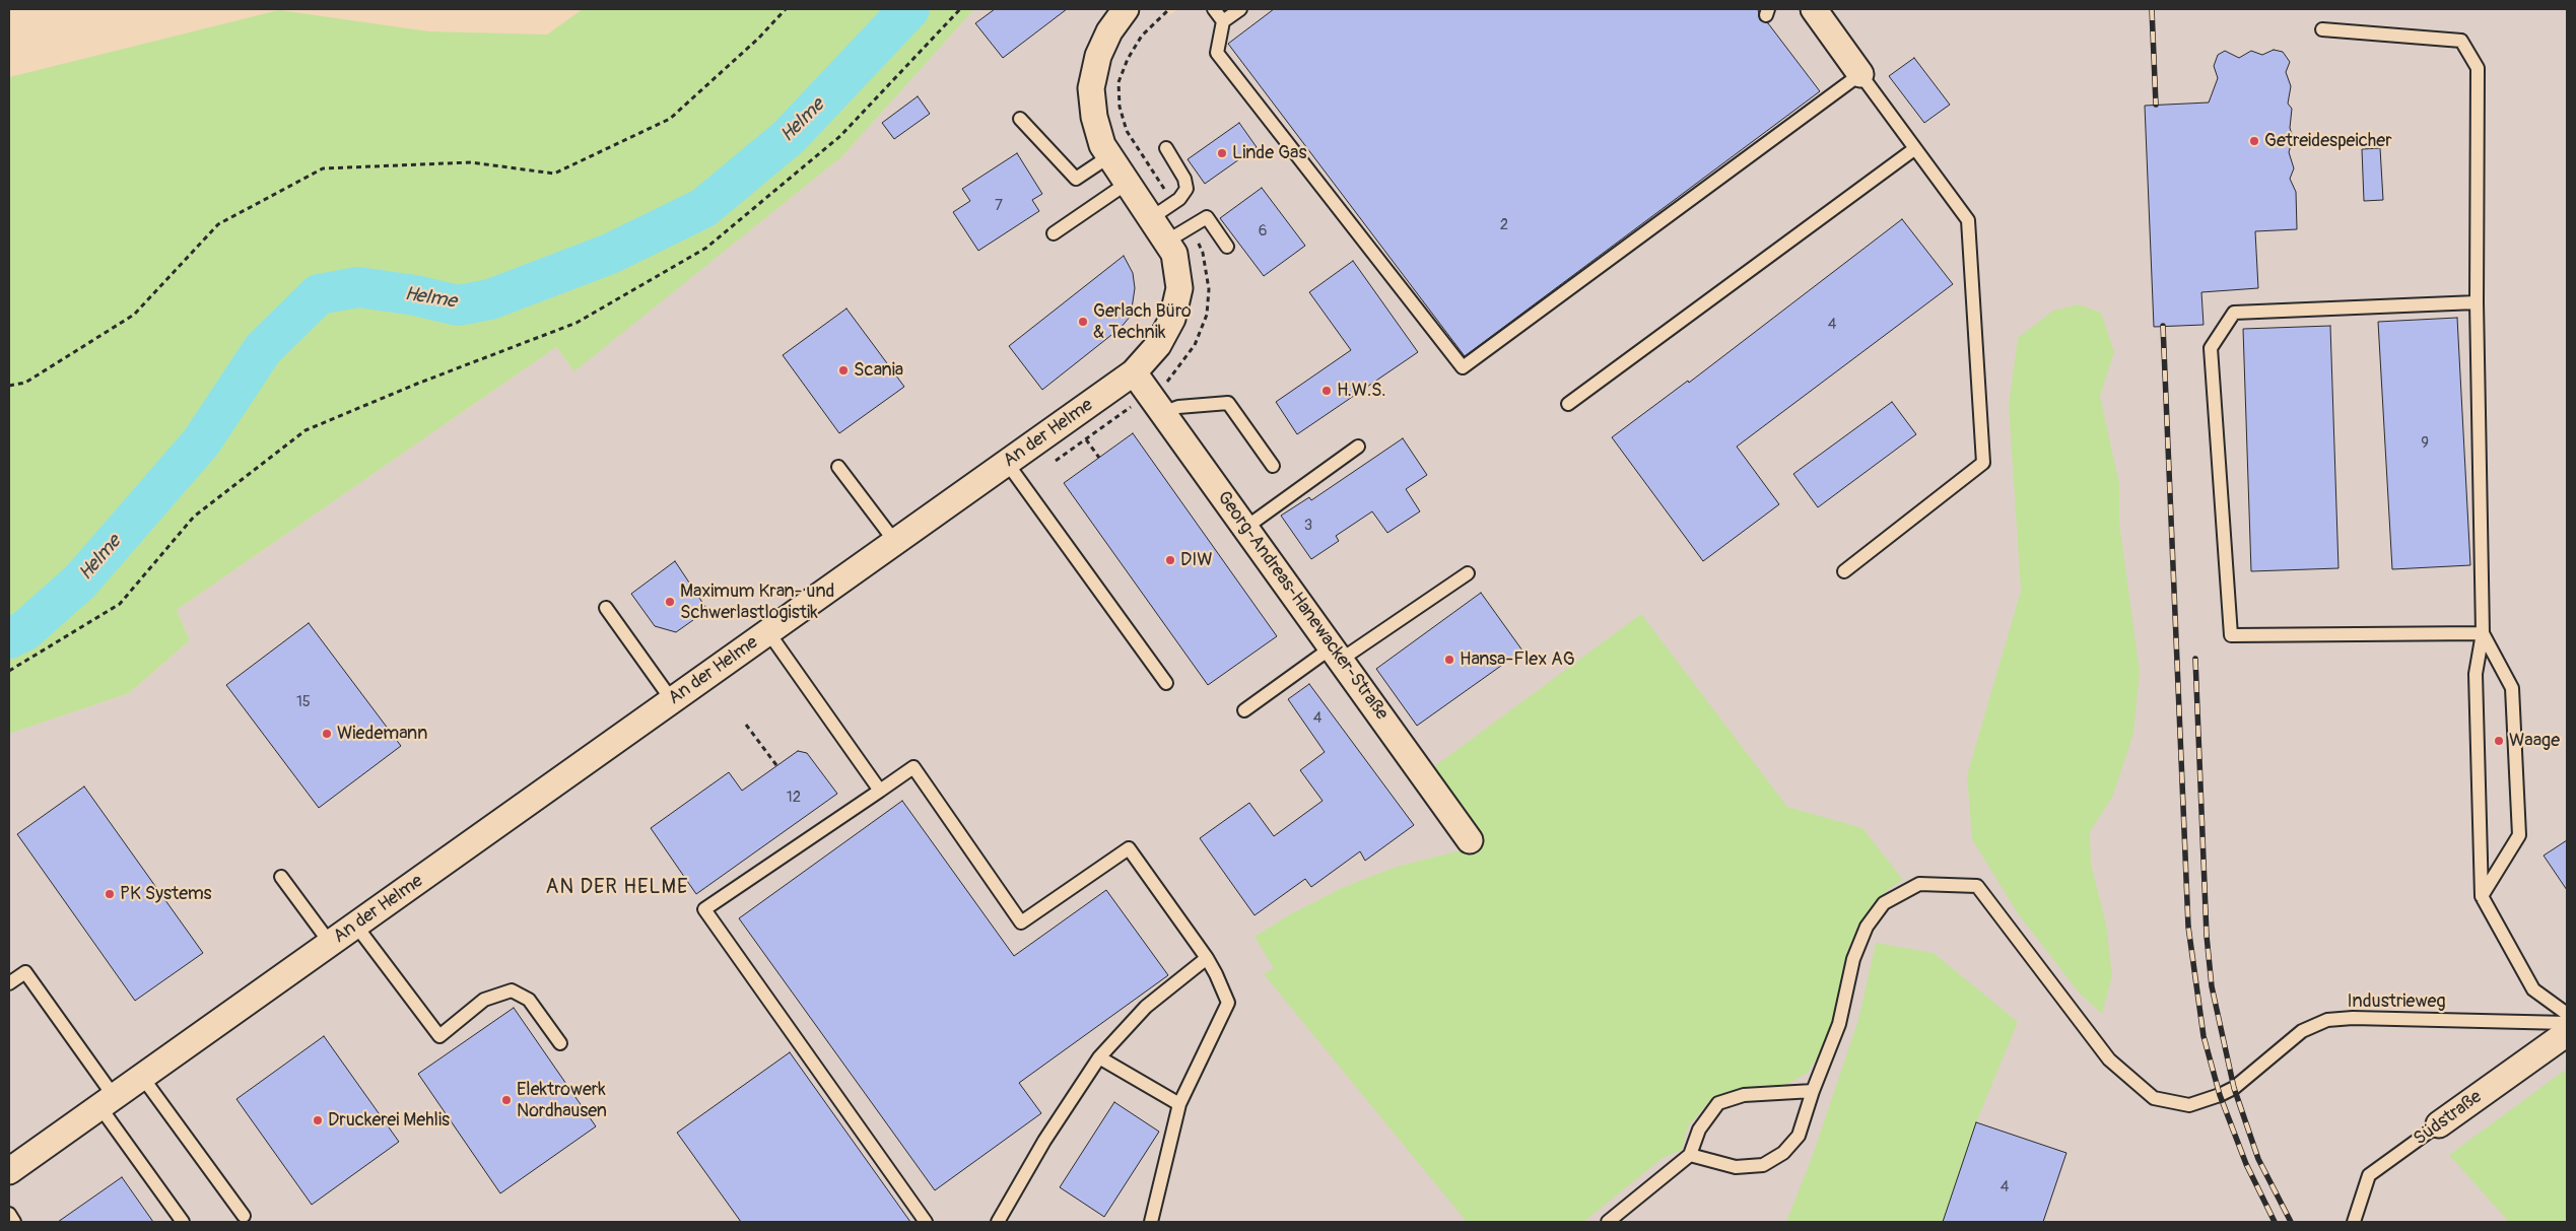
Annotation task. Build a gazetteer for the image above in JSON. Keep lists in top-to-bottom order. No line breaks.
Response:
{"streets":{"street":["An der Helme","Georg-Andreas-Hanewacker-Straße","Südstraße"],"lane":["Industrieweg"]},"crossings":[["An der Helme","Georg-Andreas-Hanewacker-Straße"]],"districts":["AN DER HELME"],"water":["Helme"],"places":["Getreidespeicher","Linde Gas","Gerlach Büro & Technik","Scania","H.W.S.","DIW","Maximum Kran- und Schwerlastlogistik","Hansa-Flex AG","Wiedemann","Waage","PK Systems","Elektrowerk Nordhausen","Druckerei Mehlis"],"house_numbers":["7","2","6","4","9","3","15","4","12","4"]}
